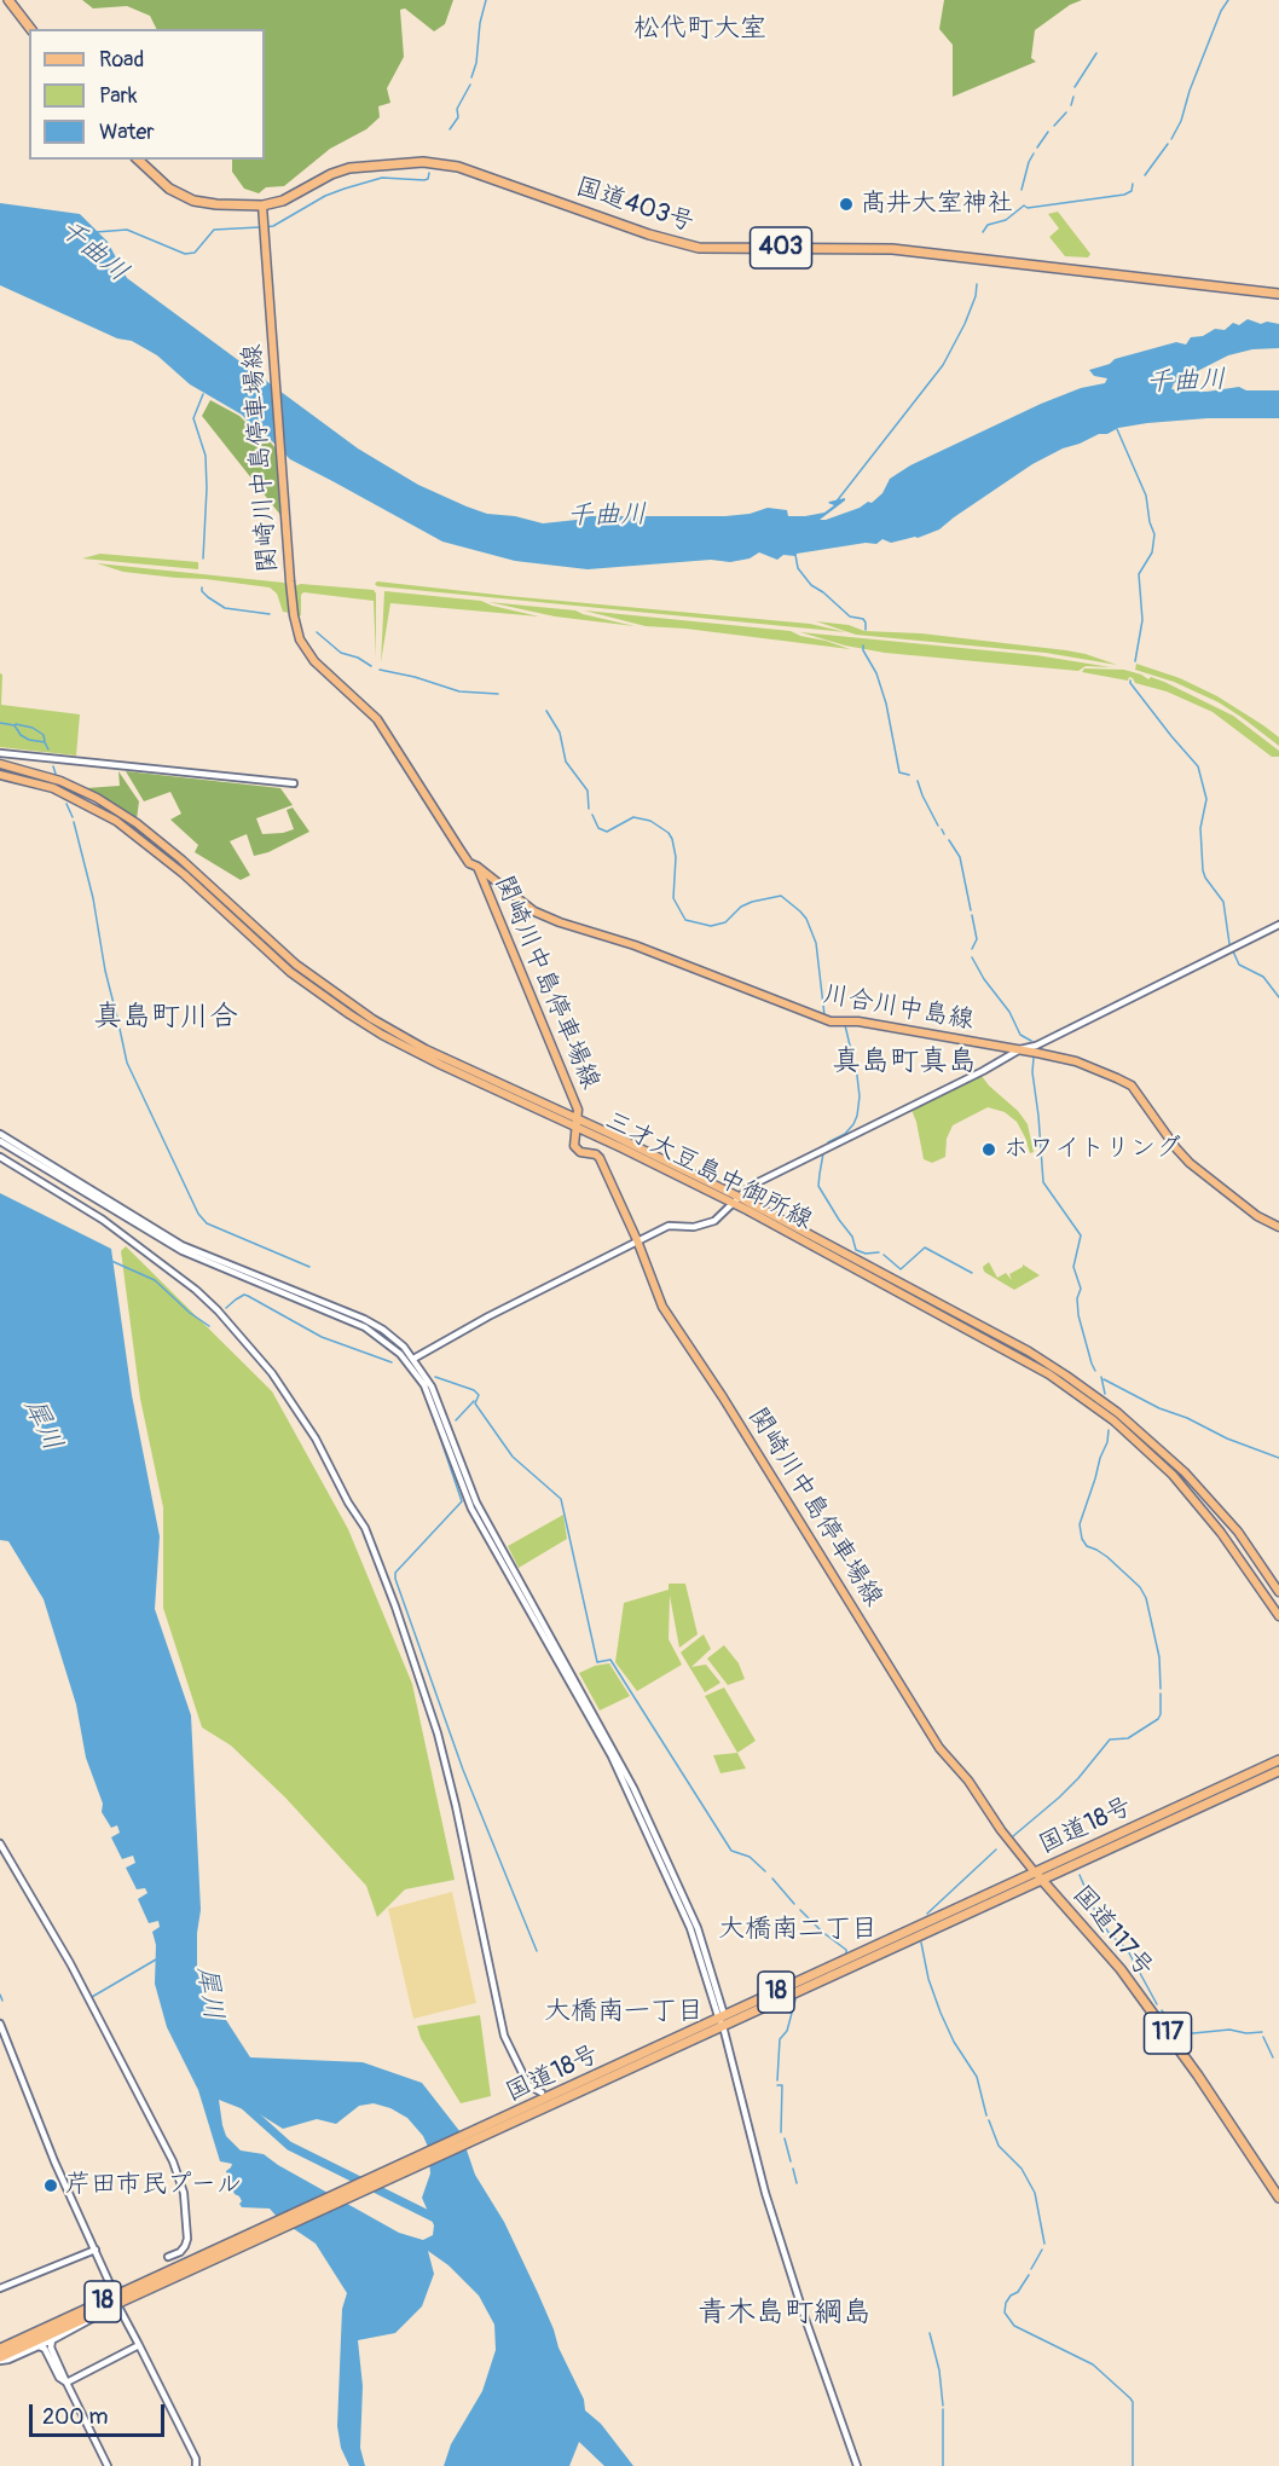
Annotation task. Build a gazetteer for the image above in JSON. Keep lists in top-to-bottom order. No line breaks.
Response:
{"streets":{"highway":["国道403号","403","国道18号","国道117号","18","117"],"main road":["関崎川中島停車場線","川合川中島線","三才大豆島中御所線"]},"crossings":[["国道403号","関崎川中島停車場線"],["関崎川中島停車場線","川合川中島線"],["関崎川中島停車場線","三才大豆島中御所線"],["関崎川中島停車場線","国道18号"],["関崎川中島停車場線","国道117号"],["国道18号","国道117号"]],"districts":["松代町大室","真島町川合","真島町真島","大橋南二丁目","大橋南一丁目","青木島町綱島"],"water":["千曲川","犀川"],"places":["髙井大室神社","ホワイトリング","芹田市民プール"],"legend":["Road","Park","Water"],"scale_bar":"200 m"}
